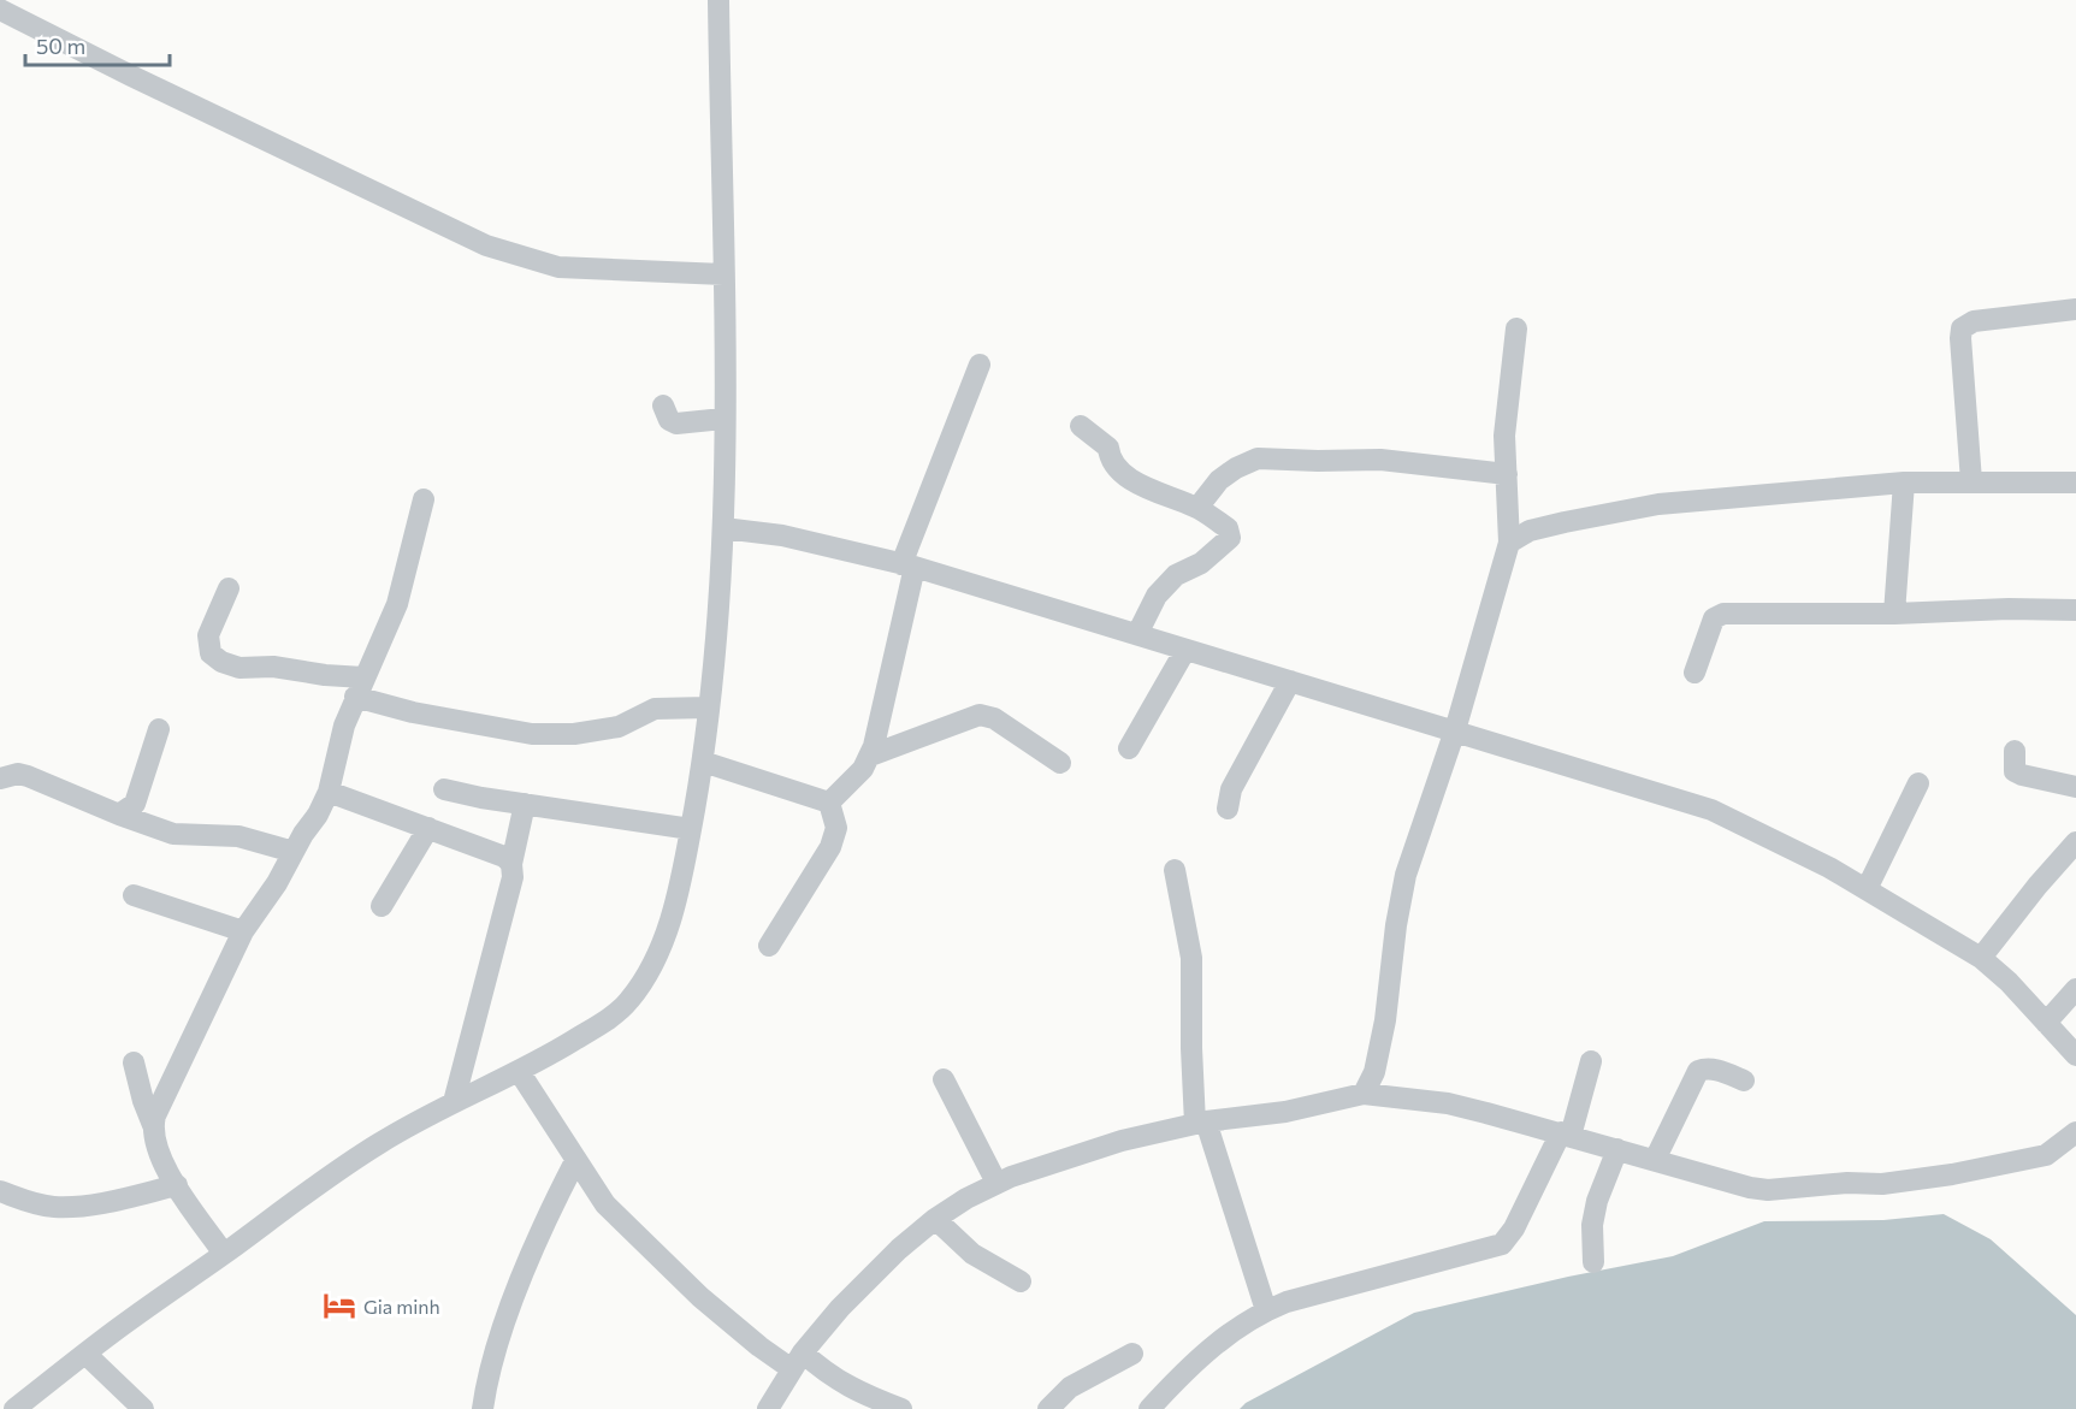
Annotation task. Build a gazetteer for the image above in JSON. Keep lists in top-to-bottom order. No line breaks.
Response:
{"places":{"hotel":["Gia minh"]},"scale_bar":"50 m"}
